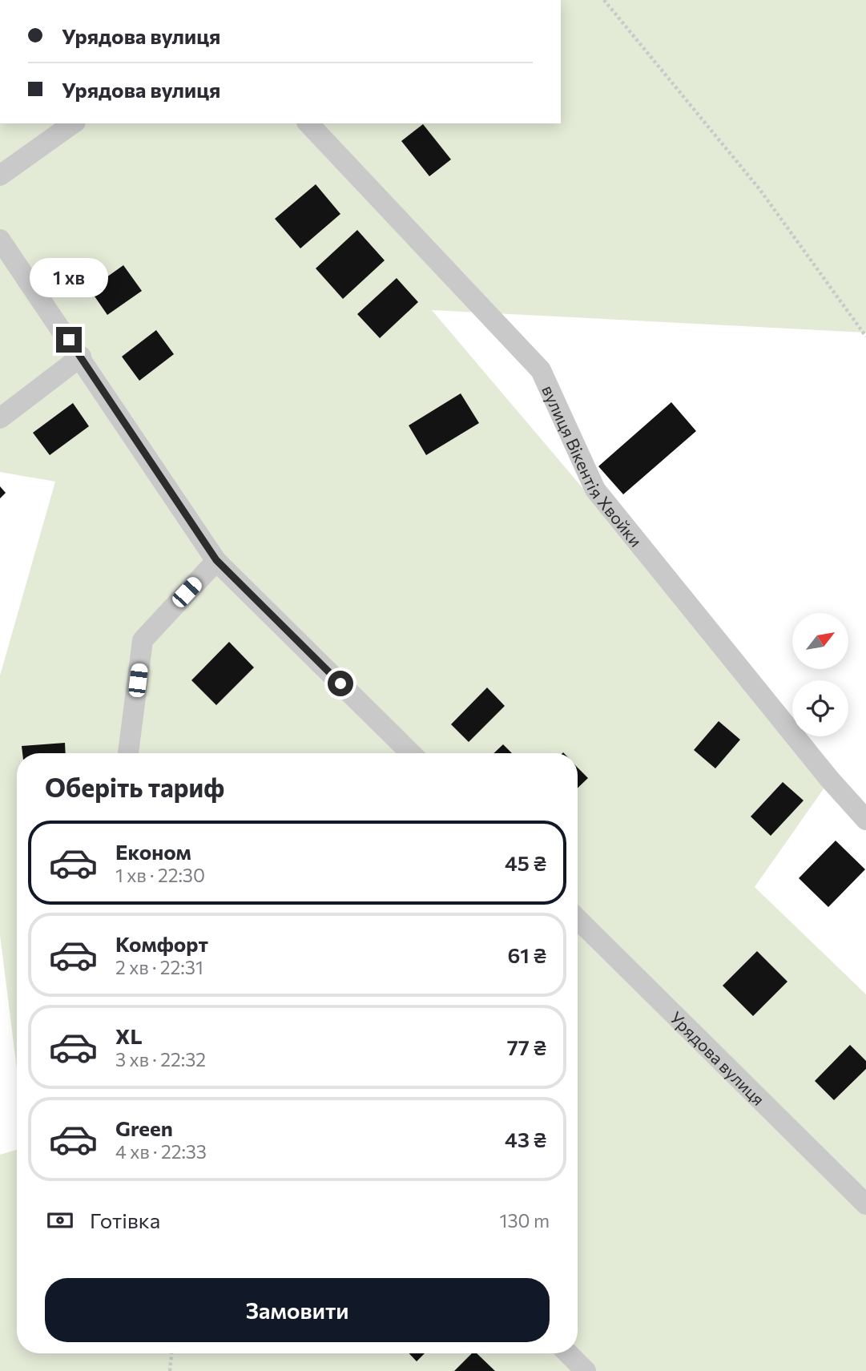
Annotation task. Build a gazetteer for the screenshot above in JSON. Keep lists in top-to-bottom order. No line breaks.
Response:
{"streets":{"street":["вулиця Вікентія Хвойки","Урядова вулиця"]},"north":"top right","page":{"banner":["Урядова вулиця","Урядова вулиця"],"bubble":"1 хв","heading":"Оберіть тариф","list":[{"name":"Економ","note":"1 хв · 22:30","value":"45 ₴"},{"name":"Комфорт","note":"2 хв · 22:31","value":"61 ₴"},{"name":"XL","note":"3 хв · 22:32","value":"77 ₴"},{"name":"Green","note":"4 хв · 22:33","value":"43 ₴"}],"pay":["Готівка","130 m"],"buttons":"Замовити"}}
